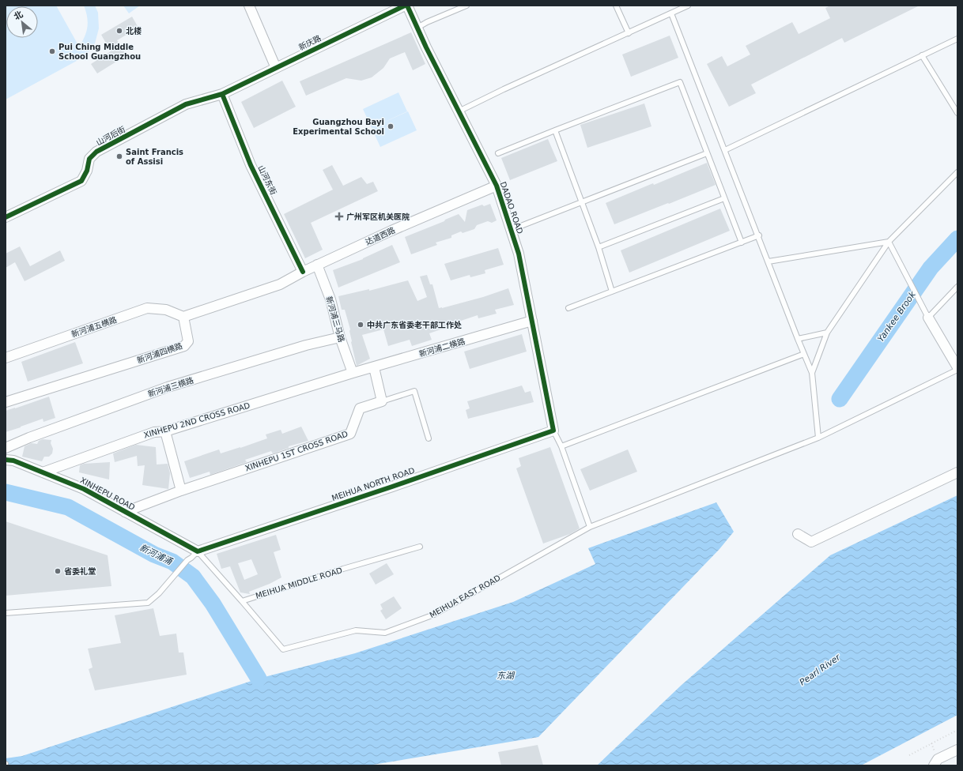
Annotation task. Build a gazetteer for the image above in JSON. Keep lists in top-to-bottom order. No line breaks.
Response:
{"streets":{"street":["新庆路","山河后街","山河东街","DADAO ROAD","达道西路","新河浦三马路","新河浦五横路","新河浦二横路","新河浦四横路","新河浦三横路","XINHEPU 2ND CROSS ROAD","XINHEPU 1ST CROSS ROAD","MEIHUA NORTH ROAD","XINHEPU ROAD"],"lane":["MEIHUA MIDDLE ROAD","MEIHUA EAST ROAD"]},"crossings":[["新庆路","山河后街"],["新庆路","山河东街"],["山河后街","山河东街"],["DADAO ROAD","达道西路"],["DADAO ROAD","新河浦二横路"],["DADAO ROAD","MEIHUA NORTH ROAD"],["达道西路","新河浦三马路"],["新河浦三马路","新河浦二横路"],["新河浦三马路","新河浦三横路"],["新河浦三马路","XINHEPU 2ND CROSS ROAD"],["新河浦五横路","新河浦四横路"],["新河浦二横路","XINHEPU 2ND CROSS ROAD"],["XINHEPU 2ND CROSS ROAD","XINHEPU ROAD"],["MEIHUA NORTH ROAD","XINHEPU ROAD"],["MEIHUA MIDDLE ROAD","MEIHUA EAST ROAD"]],"water":["Yankee Brook","新河浦涌","Pearl River","东湖"],"places":{"other":["北楼","Pui Ching Middle School Guangzhou","Guangzhou Bayi Experimental School","Saint Francis of Assisi","中共广东省委老干部工作处","省委礼堂"],"health":["广州军区机关医院"]},"north":"top left"}
